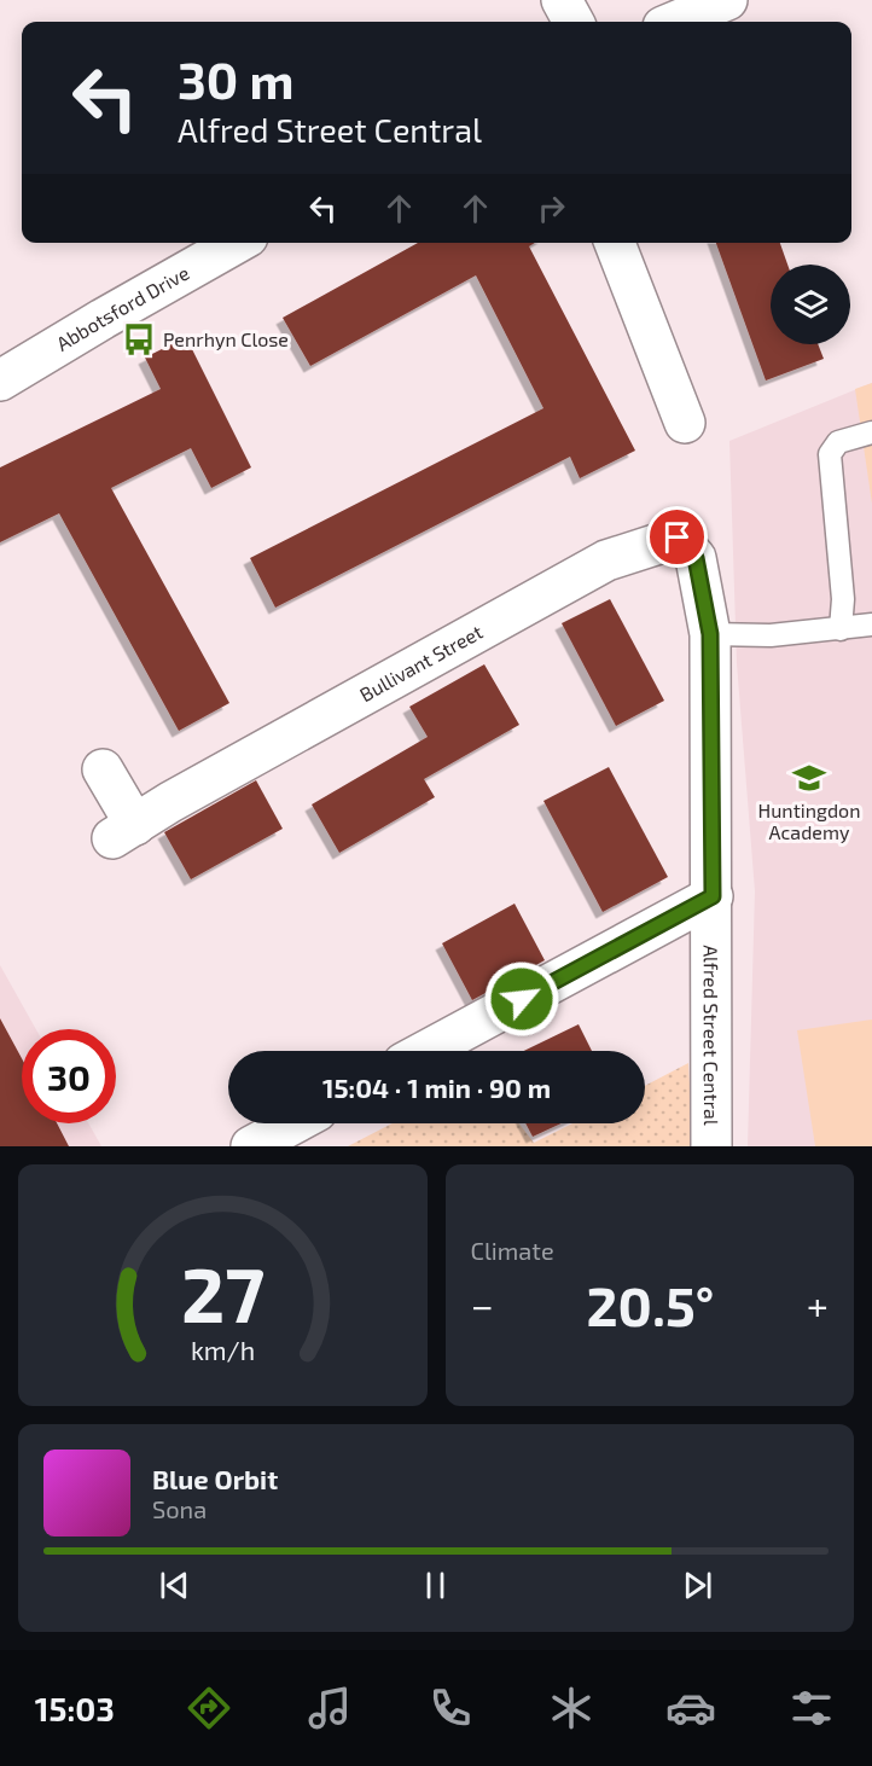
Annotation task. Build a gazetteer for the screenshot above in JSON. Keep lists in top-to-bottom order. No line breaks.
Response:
{"streets":{"street":["Abbotsford Drive","Bullivant Street","Alfred Street Central"]},"crossings":[["Bullivant Street","Alfred Street Central"]],"places":{"bus stop":["Penrhyn Close"],"school or university":["Huntingdon Academy"]},"page":{"turn":["30 m","Alfred Street Central"],"limit":"30","trip":"15:04 · 1 min · 90 m","tile":"Climate","heat":["−","20.5°","+"],"song":["Blue Orbit","Sona"],"tabs":"15:03","gauge":["27","km/h"]}}
